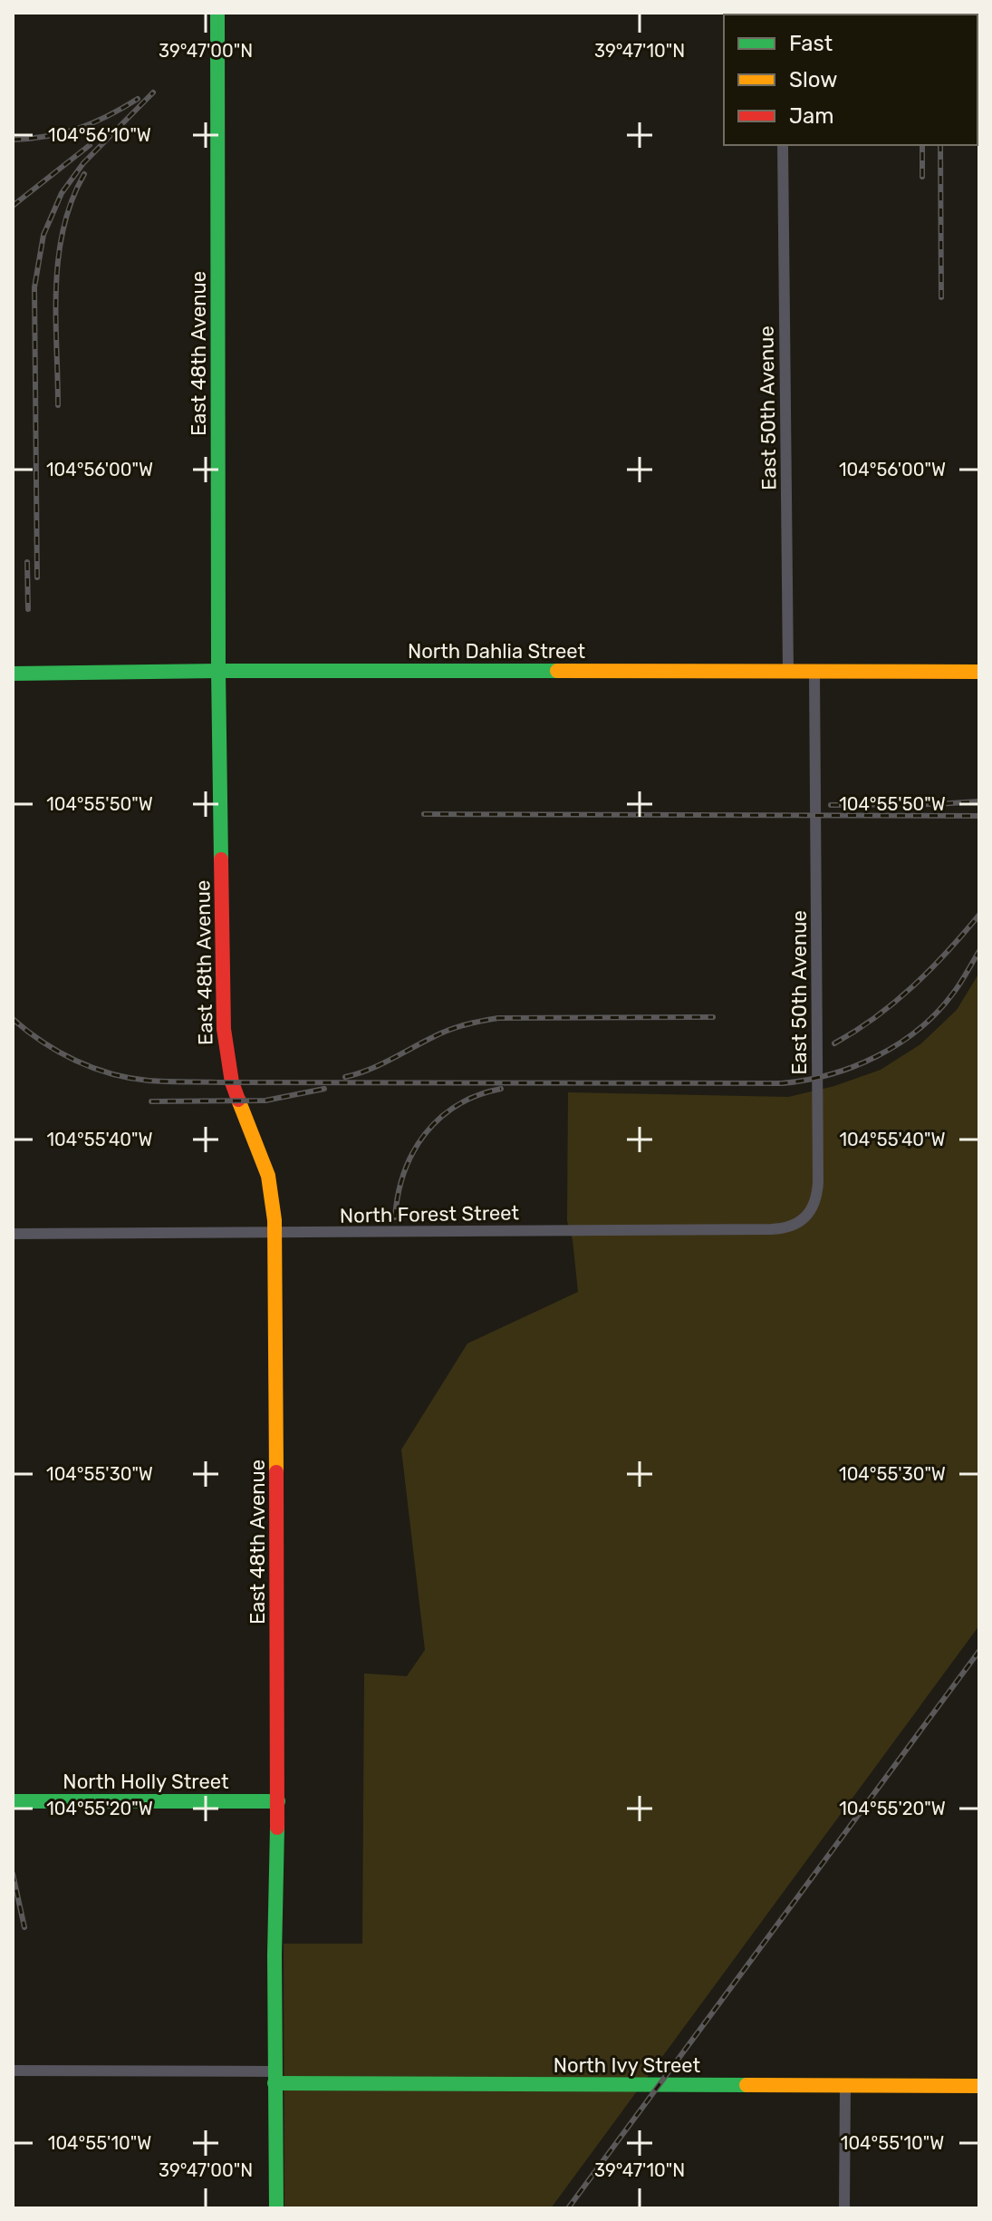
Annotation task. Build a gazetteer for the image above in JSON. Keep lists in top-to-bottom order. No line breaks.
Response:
{"streets":{"street":["East 48th Avenue","East 50th Avenue","North Dahlia Street","North Forest Street","North Holly Street","North Ivy Street"]},"crossings":[["East 48th Avenue","North Dahlia Street"],["East 48th Avenue","North Forest Street"],["East 48th Avenue","North Holly Street"],["East 48th Avenue","North Ivy Street"],["East 50th Avenue","North Dahlia Street"],["East 50th Avenue","North Forest Street"]],"legend":["Fast","Slow","Jam"],"coordinates":["39°47'00\"N","39°47'10\"N","104°56'10\"W","104°56'00\"W","104°55'50\"W","104°55'40\"W","104°55'30\"W","104°55'20\"W","104°55'10\"W"]}
